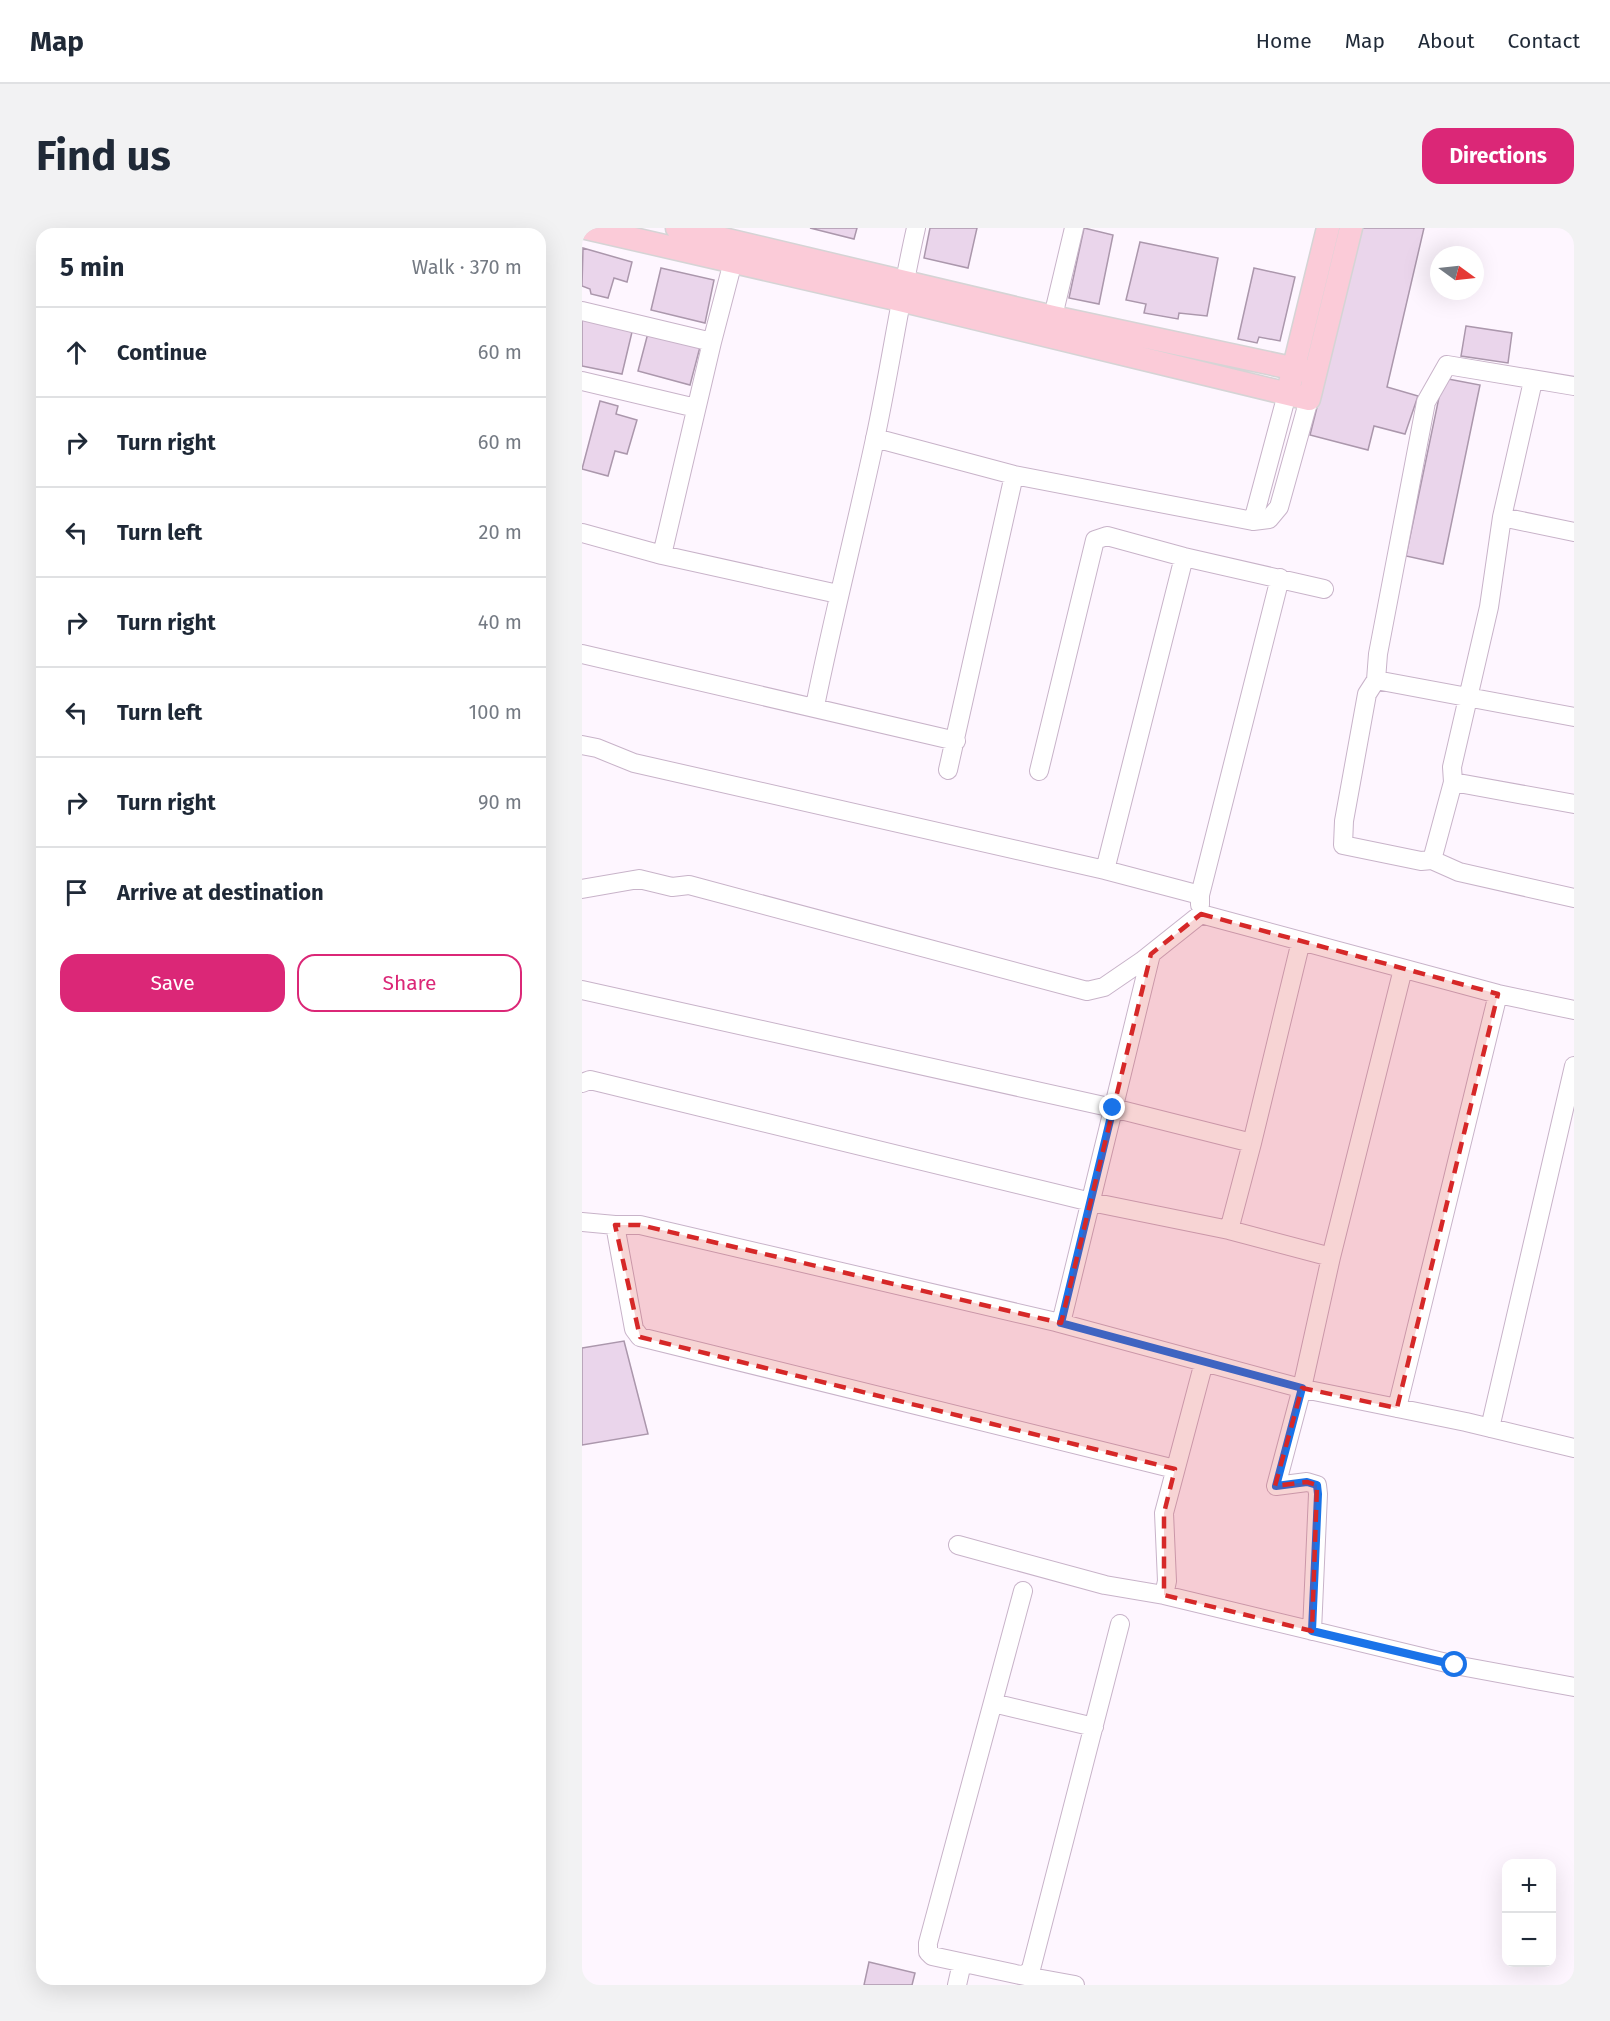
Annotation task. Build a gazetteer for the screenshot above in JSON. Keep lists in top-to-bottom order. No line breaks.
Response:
{"north":"right","page":{"header":"Map","nav":["Home","Map","About","Contact"],"buttons":["Directions",["Save","Share"]],"title":"Find us","heading":["5 min","Walk · 370 m"],"list":[["Continue","60 m"],["Turn right","60 m"],["Turn left","20 m"],["Turn right","40 m"],["Turn left","100 m"],["Turn right","90 m"],"Arrive at destination"],"map_buttons":["+","−"]}}
